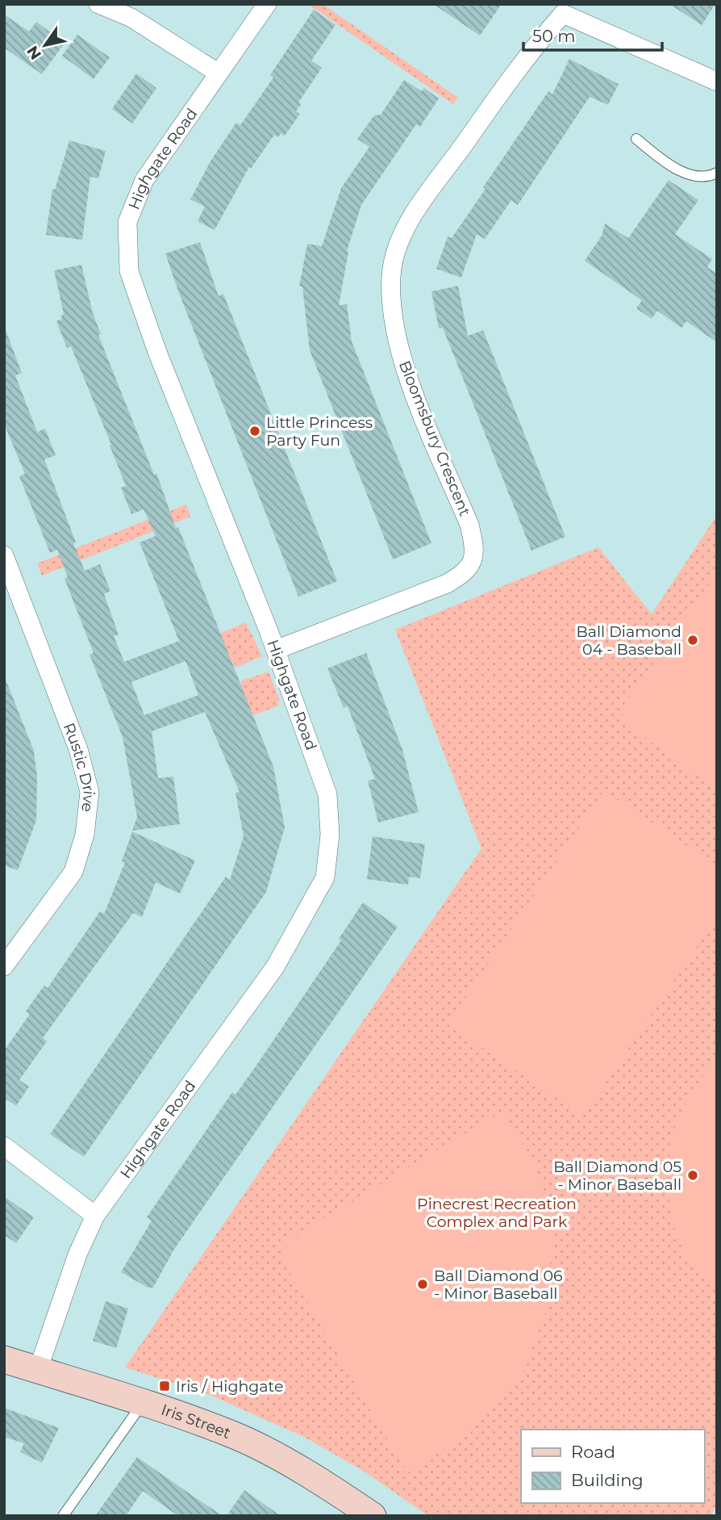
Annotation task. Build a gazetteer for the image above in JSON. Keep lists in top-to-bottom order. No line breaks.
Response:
{"streets":{"street":["Highgate Road","Bloomsbury Crescent","Rustic Drive","Iris Street"]},"crossings":[["Highgate Road","Bloomsbury Crescent"],["Highgate Road","Iris Street"]],"parks":["Pinecrest Recreation Complex and Park"],"places":{"other":["Little Princess Party Fun","Ball Diamond 04 - Baseball","Ball Diamond 05 - Minor Baseball","Ball Diamond 06 - Minor Baseball"],"transit":["Iris / Highgate"]},"legend":["Road","Building"],"scale_bar":"50 m","north":"bottom left"}
